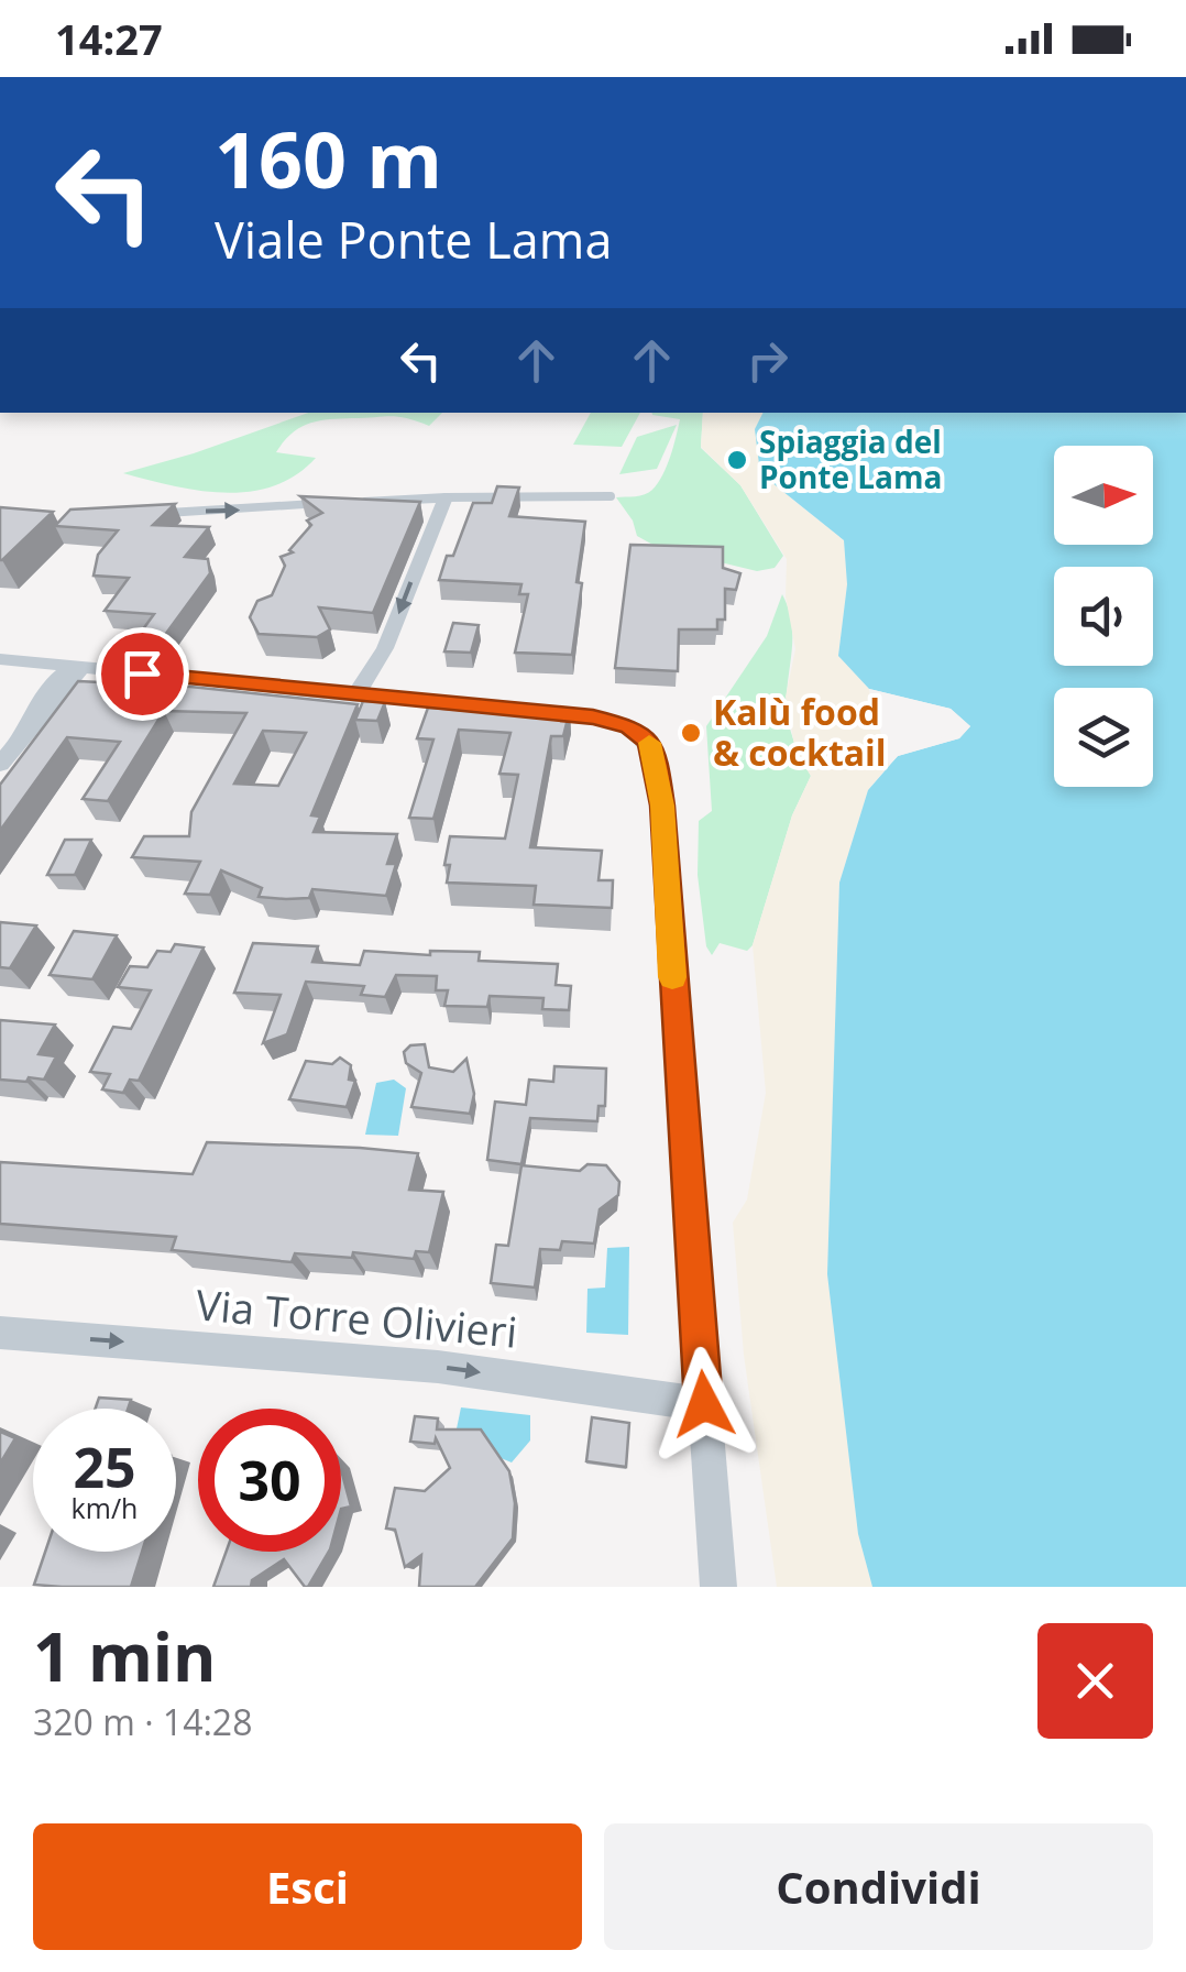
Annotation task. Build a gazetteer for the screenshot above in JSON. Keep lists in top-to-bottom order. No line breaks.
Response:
{"streets":{"street":["Via Torre Olivieri"]},"one_way":["Via Torre Olivieri"],"places":["Spiaggia del Ponte Lama","Kalù food & cocktail"],"north":"right","page":{"status":"14:27","turn":["160 m","Viale Ponte Lama"],"speed":"25 km/h","limit":"30","heading":["1 min","320 m · 14:28"],"buttons":["Esci","Condividi"]}}
